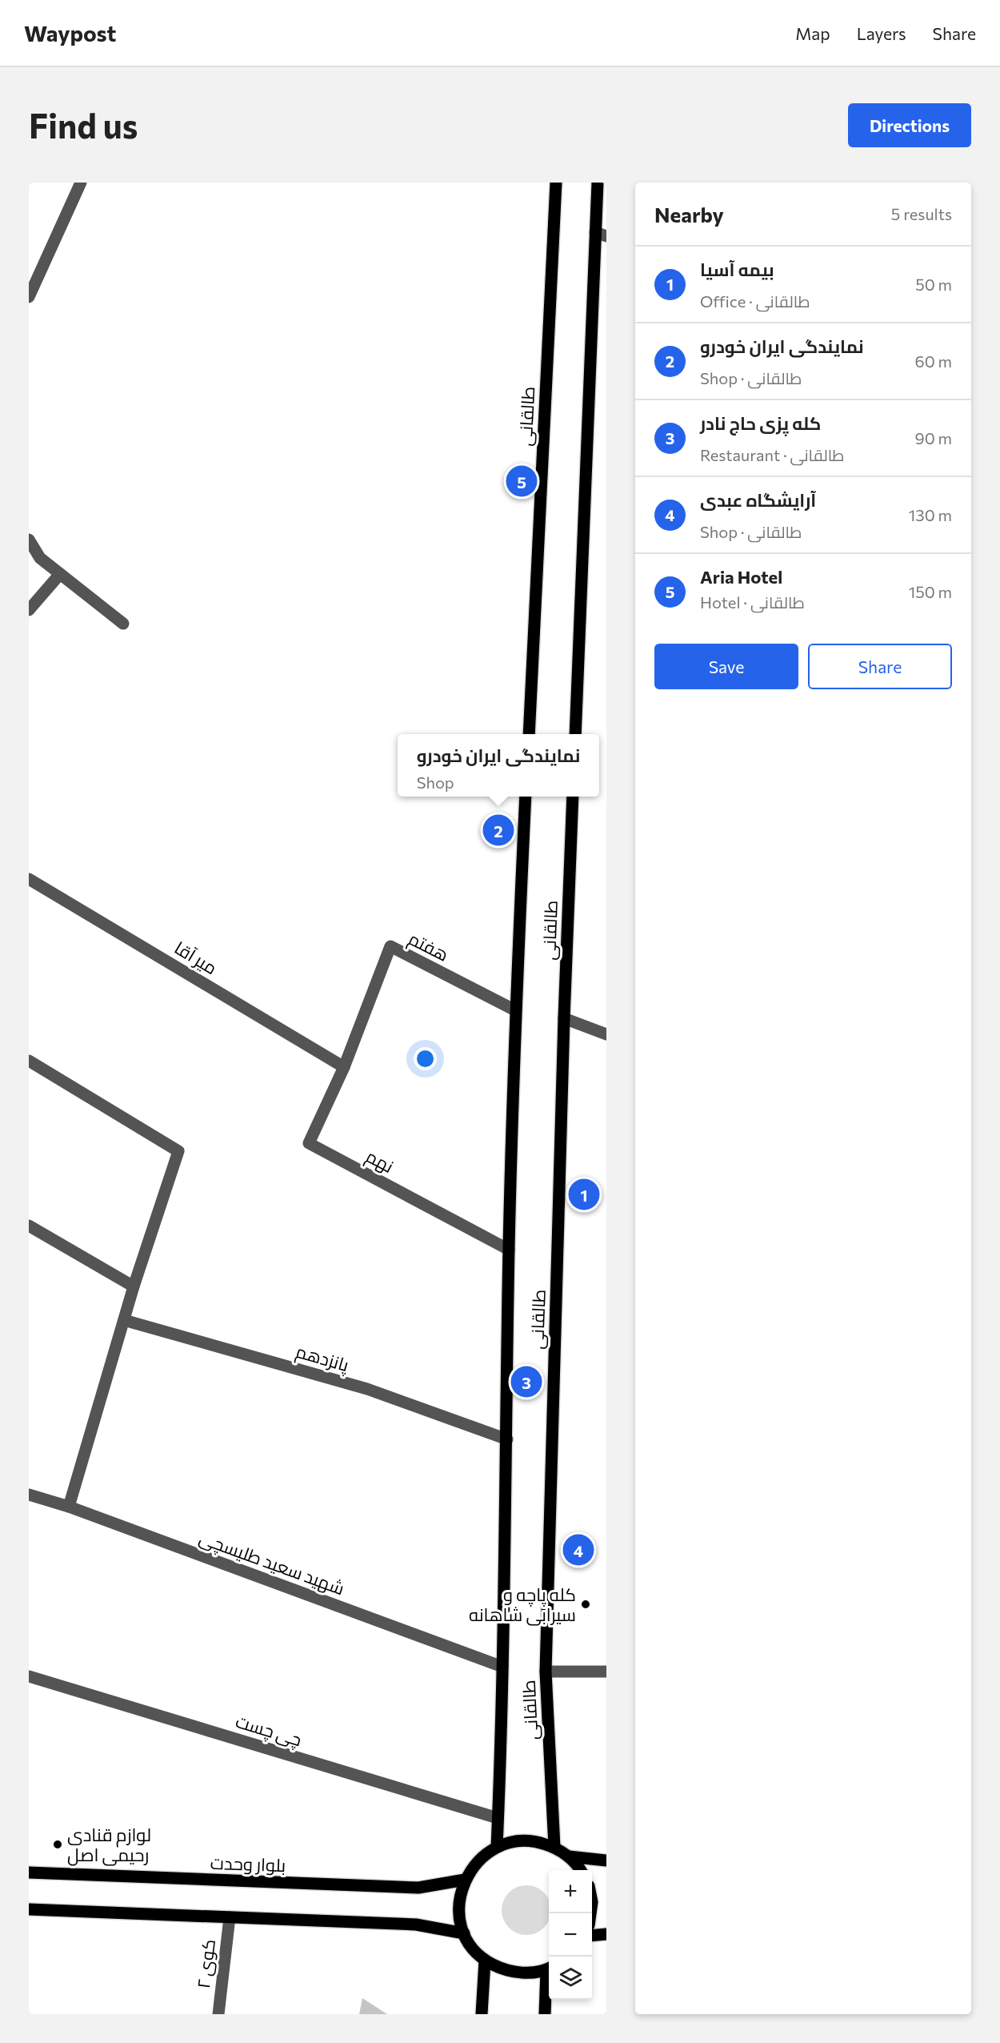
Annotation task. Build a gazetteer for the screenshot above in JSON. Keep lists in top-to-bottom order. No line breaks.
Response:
{"streets":{"main road":["طالقانی","بلوار وحدت"],"street":["هفتم","میر آقا","نهم","پانزدهم","شهید سعید طلیسچی","چی چست","کوی ۲"]},"crossings":[["طالقانی","هفتم"],["طالقانی","نهم"],["طالقانی","پانزدهم"],["طالقانی","شهید سعید طلیسچی"],["طالقانی","چی چست"],["هفتم","میر آقا"],["هفتم","نهم"],["میر آقا","نهم"]],"places":["کله پاچه و سیرابی شاهانه","لوازم قنادی رحیمی اصل"],"page":{"header":"Waypost","nav":["Map","Layers","Share"],"buttons":["Directions",["Save","Share"]],"title":"Find us","heading":["Nearby","5 results"],"list":[{"mark":"1","name":"بیمه آسیا","note":"Office · طالقانی","value":"50 m"},{"mark":"2","name":"نمایندگی ایران خودرو","note":"Shop · طالقانی","value":"60 m"},{"mark":"3","name":"کله پزى حاج نادر","note":"Restaurant · طالقانی","value":"90 m"},{"mark":"4","name":"آرایشگاه عبدی","note":"Shop · طالقانی","value":"130 m"},{"mark":"5","name":"Aria Hotel","note":"Hotel · طالقانی","value":"150 m"}],"pins":["5","2","1","3","4"],"popup":["نمایندگی ایران خودرو","Shop"],"map_buttons":["+","−"]}}
